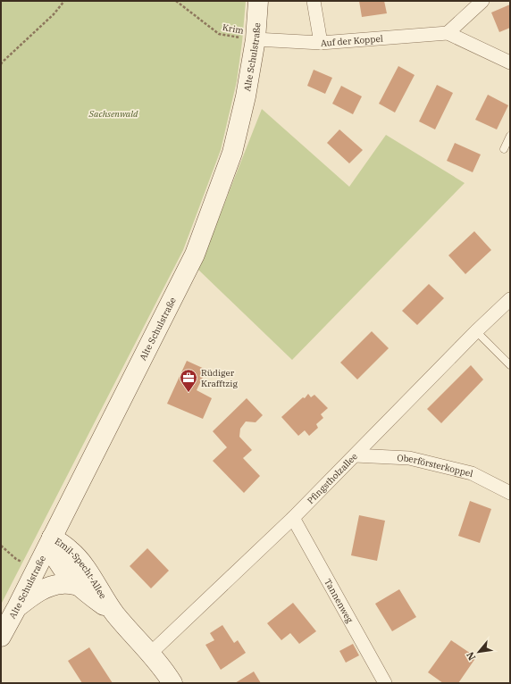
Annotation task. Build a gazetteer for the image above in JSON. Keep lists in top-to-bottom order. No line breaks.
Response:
{"streets":{"main road":["Alte Schulstraße","Emil-Specht-Allee"],"street":["Auf der Koppel","Oberförsterkoppel","Pfingstholzallee","Tannenweg"],"path":["Krim"]},"crossings":[["Krim","Auf der Koppel"],["Krim","Alte Schulstraße"],["Auf der Koppel","Alte Schulstraße"],["Alte Schulstraße","Emil-Specht-Allee"],["Oberförsterkoppel","Pfingstholzallee"],["Pfingstholzallee","Emil-Specht-Allee"],["Pfingstholzallee","Tannenweg"]],"parks":["Sachsenwald"],"places":{"office":["Rüdiger Krafftzig"]},"north":"bottom left"}
